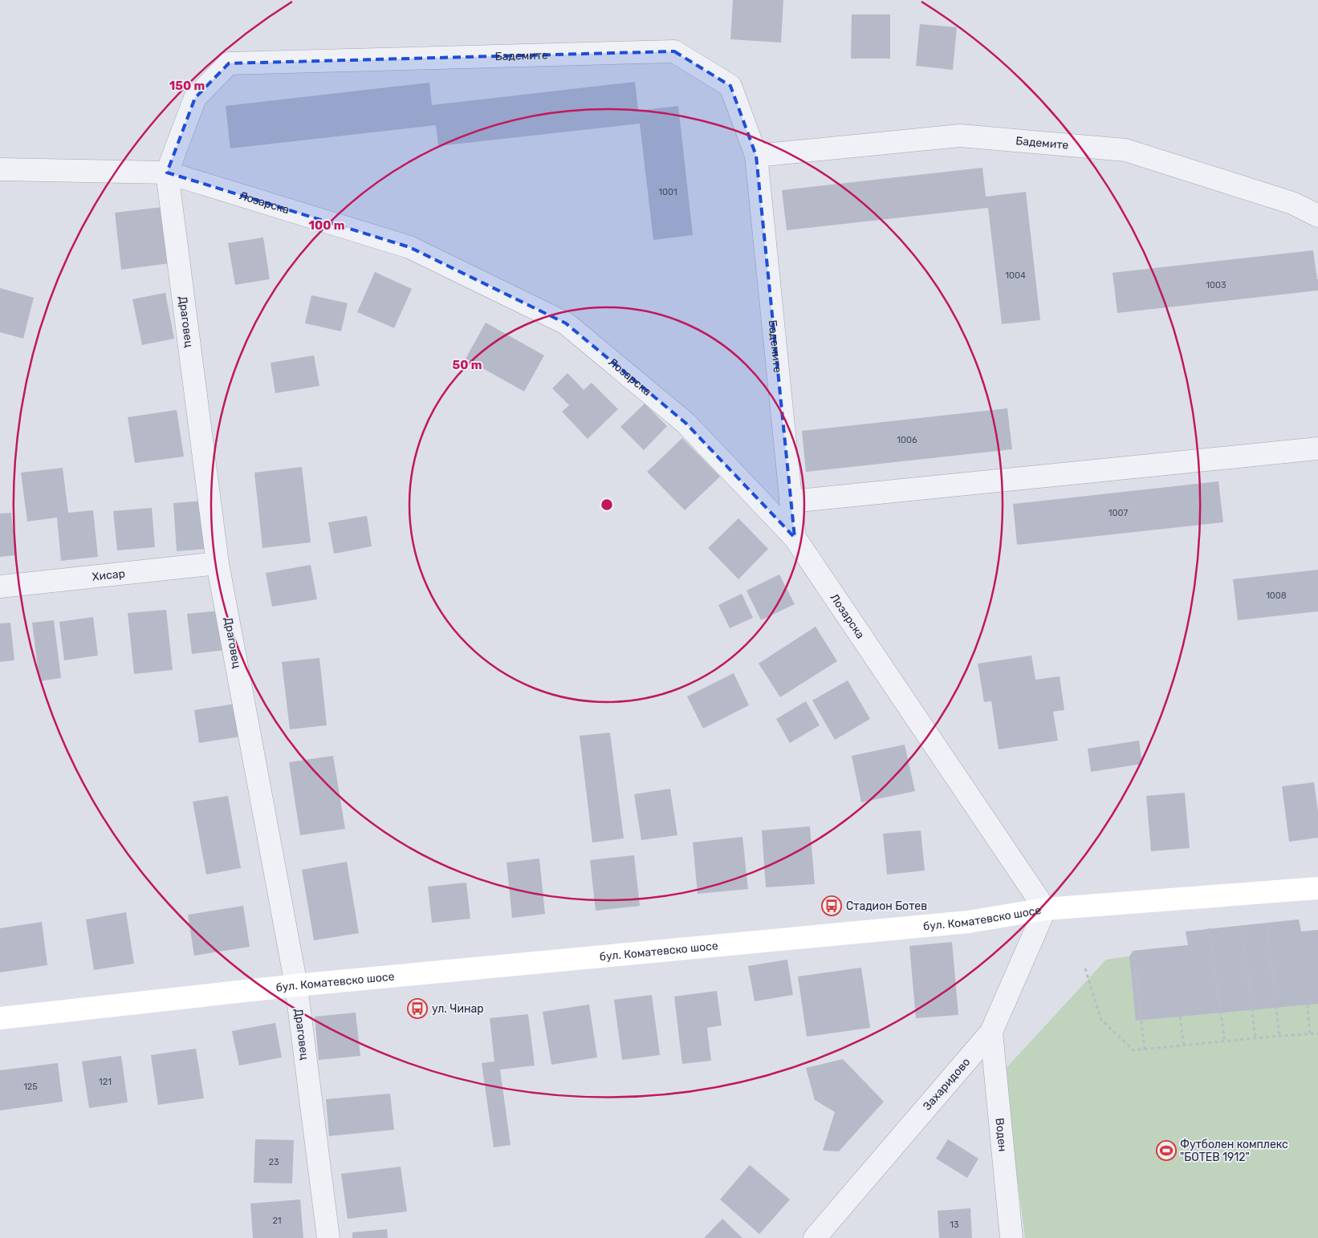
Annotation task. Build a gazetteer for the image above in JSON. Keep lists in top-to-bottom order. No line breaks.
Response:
{"streets":{"main road":["бул. Коматевско шосе"],"street":["Бадемите","Лозарска","Драговец","Хисар","Захаридово","Воден"]},"crossings":[["Бадемите","Лозарска"],["Бадемите","Драговец"],["Лозарска","Драговец"],["Лозарска","бул. Коматевско шосе"],["Лозарска","Захаридово"],["Драговец","Хисар"],["Драговец","бул. Коматевско шосе"],["бул. Коматевско шосе","Захаридово"],["Захаридово","Воден"]],"places":{"bus stop":["Стадион Ботев","ул. Чинар"],"sports":["Футболен комплекс \"БОТЕВ 1912\""]},"house_numbers":["1001","1004","1003","1006","1007","1008","121","125","23","21","13"],"rings":["150 m","100 m","50 m"]}
